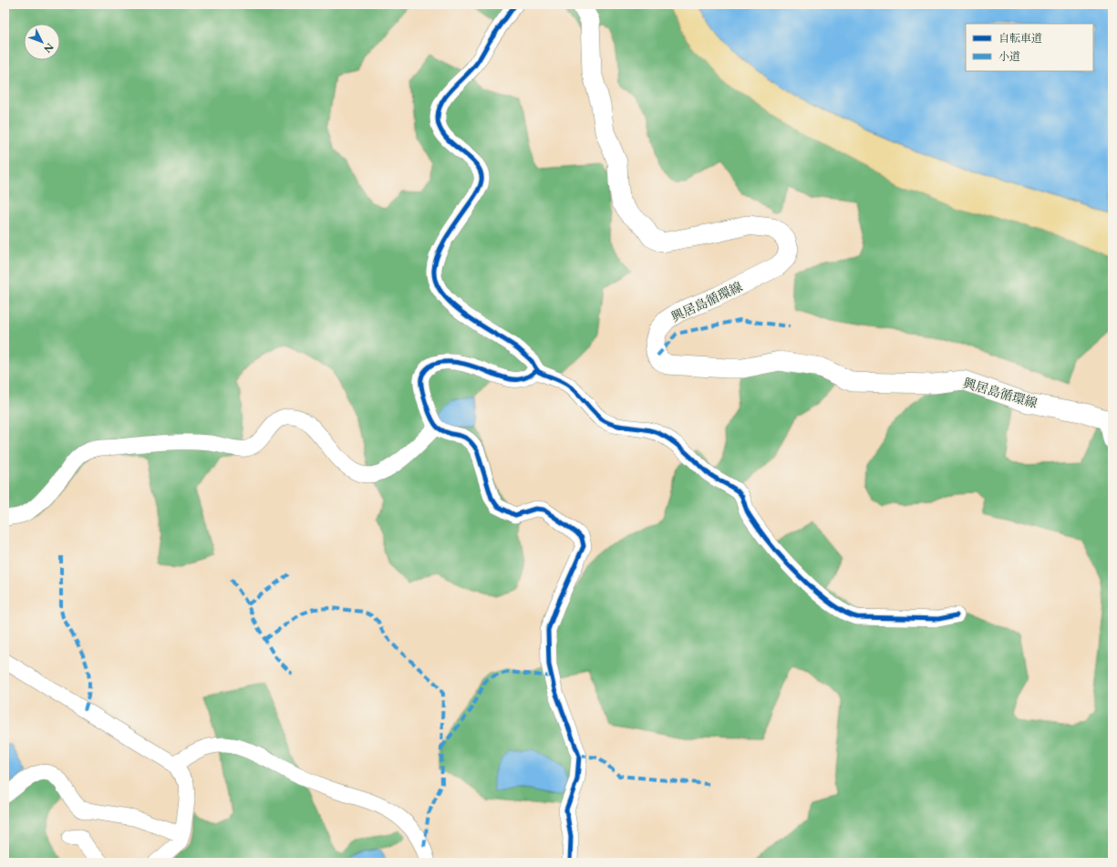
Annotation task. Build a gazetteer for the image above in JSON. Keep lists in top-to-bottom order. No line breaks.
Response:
{"streets":{"main road":["興居島循環線"]},"legend":["自転車道","小道"],"north":"bottom right"}
